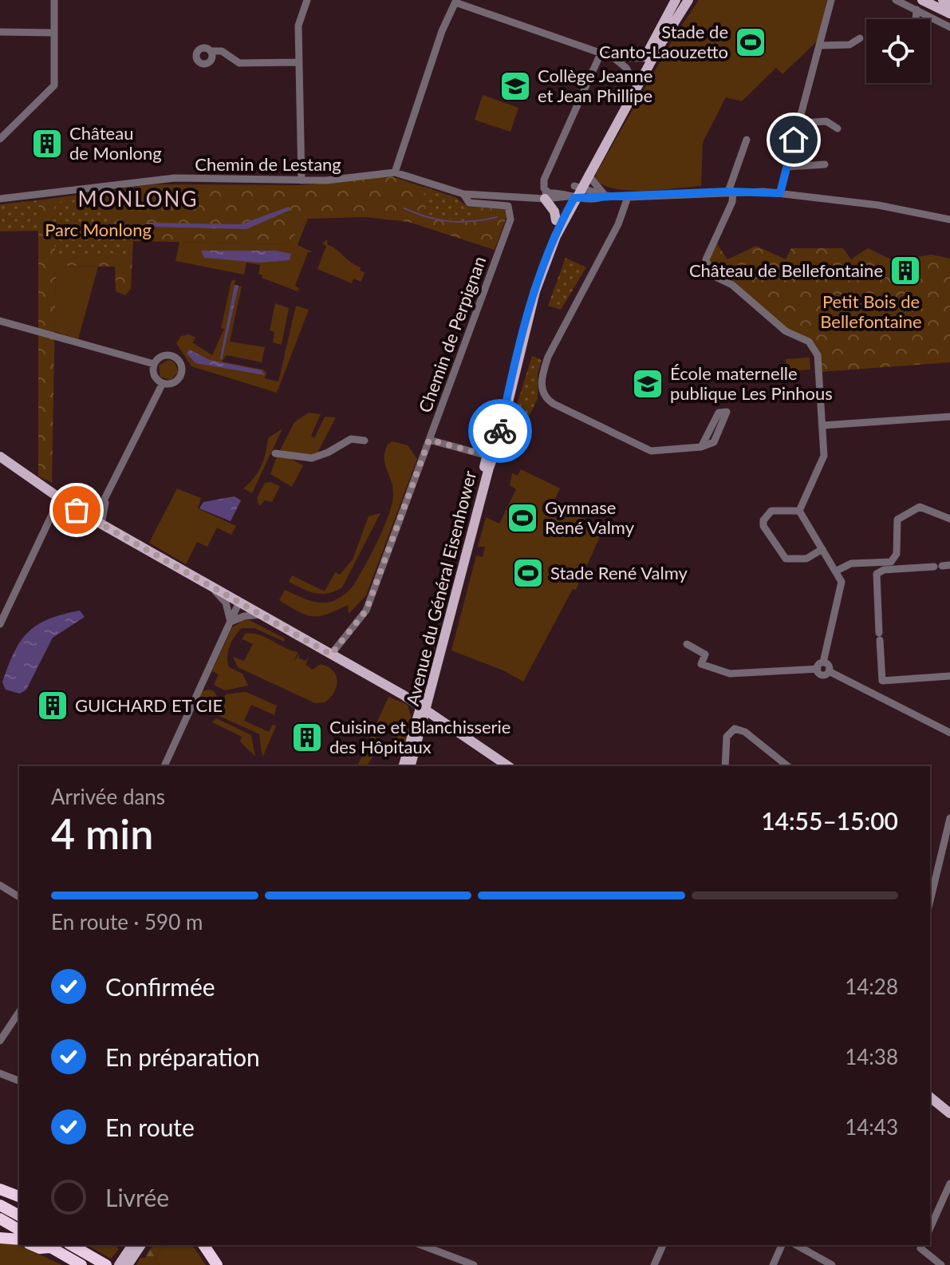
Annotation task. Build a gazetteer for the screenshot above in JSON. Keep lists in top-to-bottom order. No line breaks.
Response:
{"streets":{"main road":["Avenue du Général Eisenhower"],"street":["Chemin de Lestang","Chemin de Perpignan"]},"crossings":[["Chemin de Lestang","Chemin de Perpignan"],["Chemin de Lestang","Avenue du Général Eisenhower"]],"districts":["MONLONG"],"parks":["Parc Monlong","Petit Bois de Bellefontaine"],"places":{"sports":["Stade de Canto-Laouzetto","Gymnase René Valmy","Stade René Valmy"],"school or university":["Collège Jeanne et Jean Phillipe","École maternelle publique Les Pinhous"],"building":["Château de Monlong","Château de Bellefontaine","GUICHARD ET CIE","Cuisine et Blanchisserie des Hôpitaux"]},"page":{"heading":["4 min","Arrivée dans","14:55–15:00"],"bar":"En route · 590 m","list":[["Confirmée","14:28"],["En préparation","14:38"],["En route","14:43"],"Livrée"]}}
